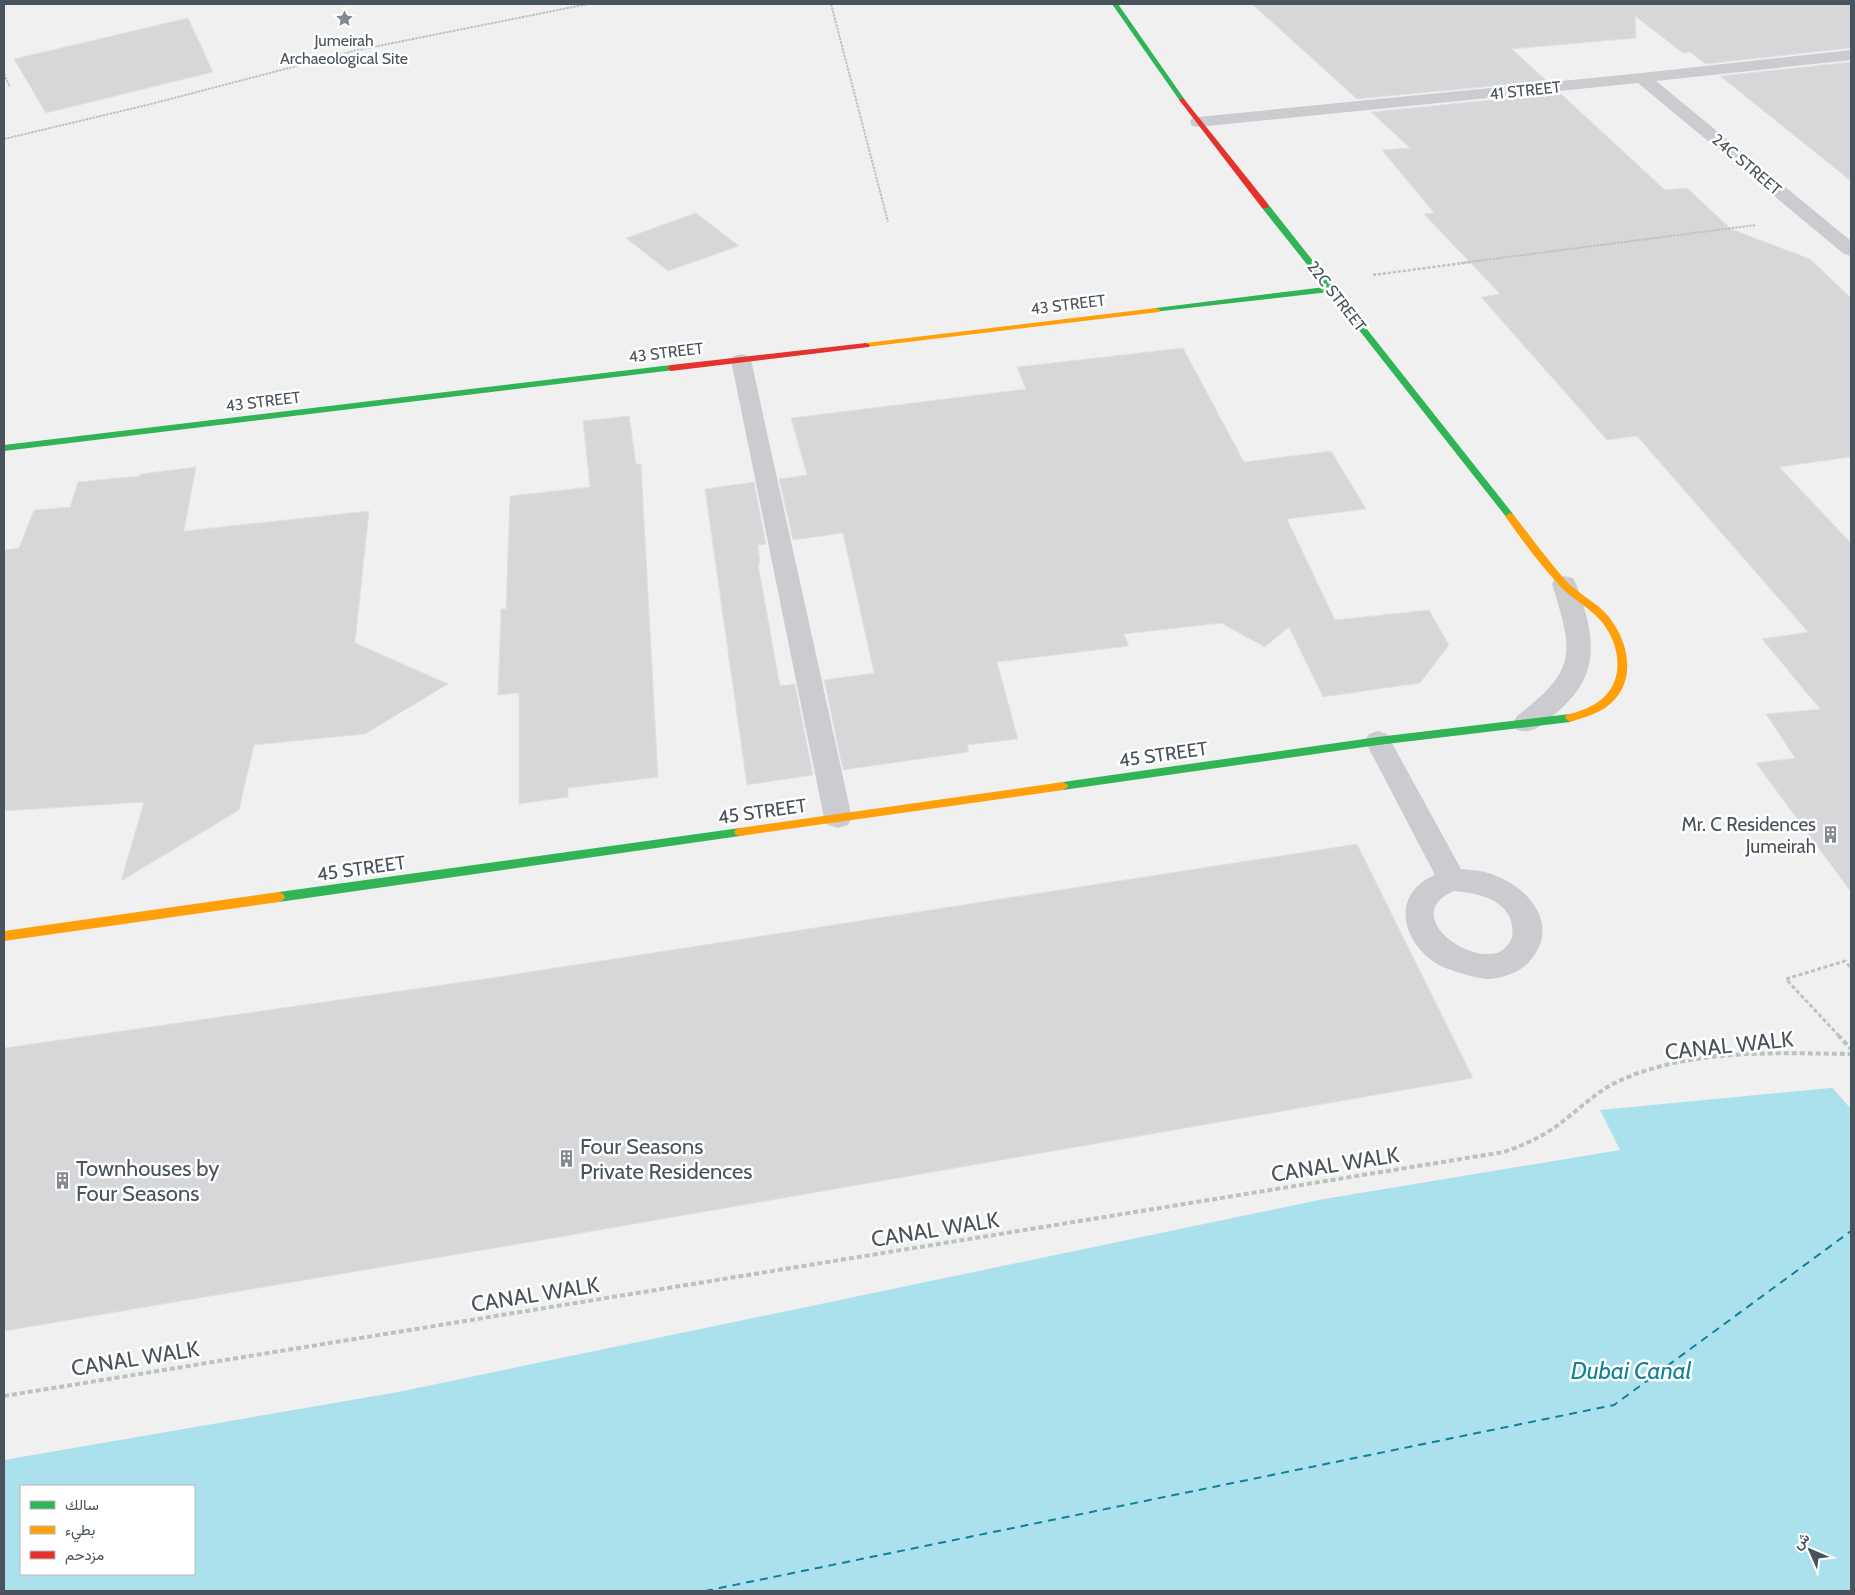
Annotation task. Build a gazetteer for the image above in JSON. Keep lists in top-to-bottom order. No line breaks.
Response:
{"streets":{"street":["41 STREET","24C STREET","22C STREET","43 STREET","45 STREET"],"path":["CANAL WALK"]},"crossings":[["41 STREET","24C STREET"],["41 STREET","22C STREET"],["22C STREET","43 STREET"],["22C STREET","45 STREET"]],"water":["Dubai Canal"],"places":{"place":["Jumeirah Archaeological Site"],"building":["Mr. C Residences Jumeirah","Four Seasons Private Residences","Townhouses by Four Seasons"]},"legend":["سالك","بطيء","مزدحم"],"north":"top left"}
